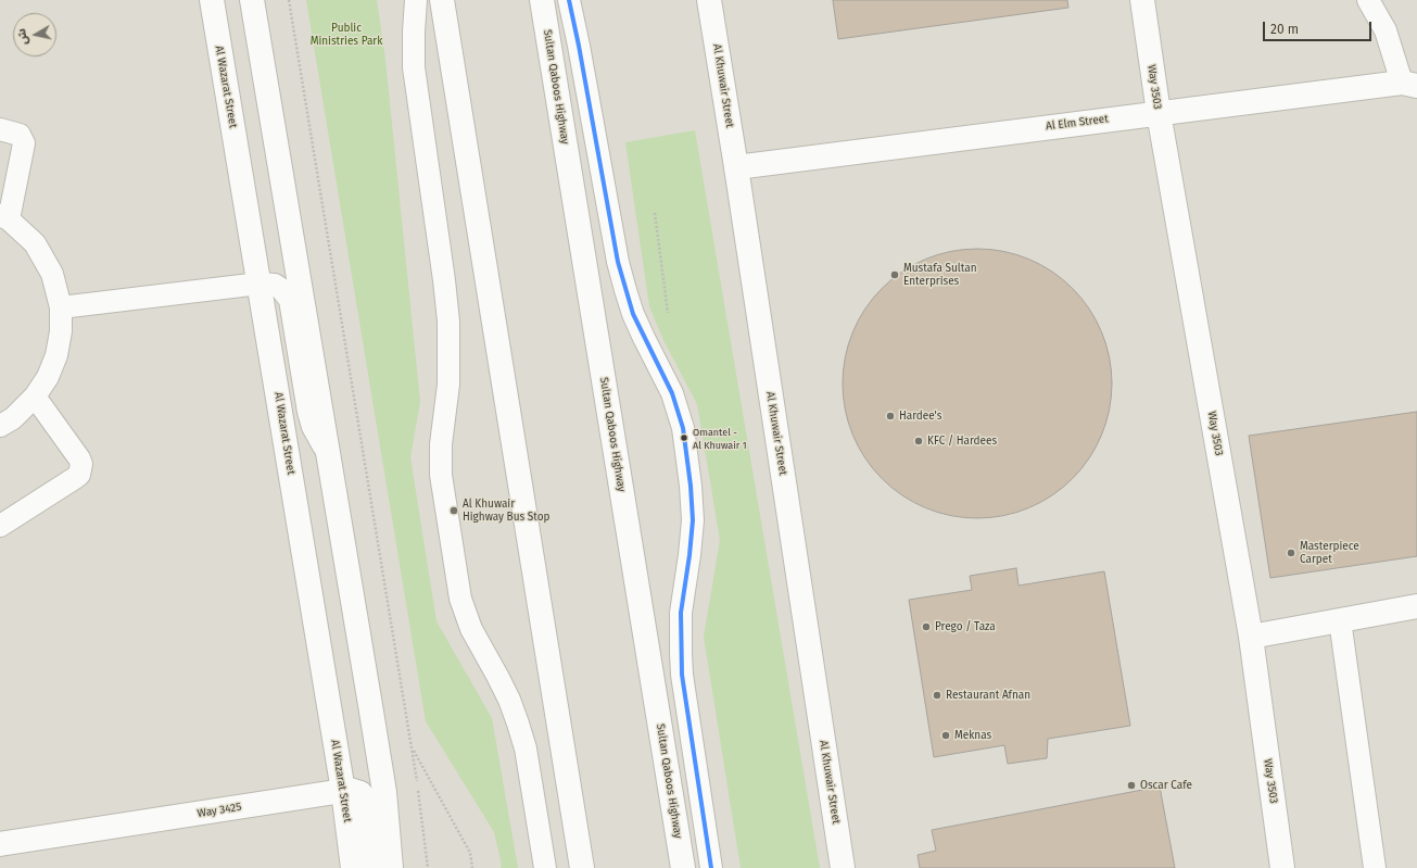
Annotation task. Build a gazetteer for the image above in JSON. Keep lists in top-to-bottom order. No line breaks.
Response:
{"streets":{"main road":["Al Khuwair Street","Al Wazarat Street","Sultan Qaboos Highway","Way 3503","Al Elm Street","Way 3425"]},"crossings":[["Al Khuwair Street","Al Elm Street"],["Al Wazarat Street","Way 3425"],["Way 3503","Al Elm Street"]],"parks":["Public Ministries Park"],"places":["Mustafa Sultan Enterprises","Hardee's","Omantel - Al Khuwair 1","KFC / Hardees","Al Khuwair Highway Bus Stop","Masterpiece Carpet","Prego / Taza","Restaurant Afnan","Meknas","Oscar Cafe"],"scale_bar":"20 m","north":"left"}
